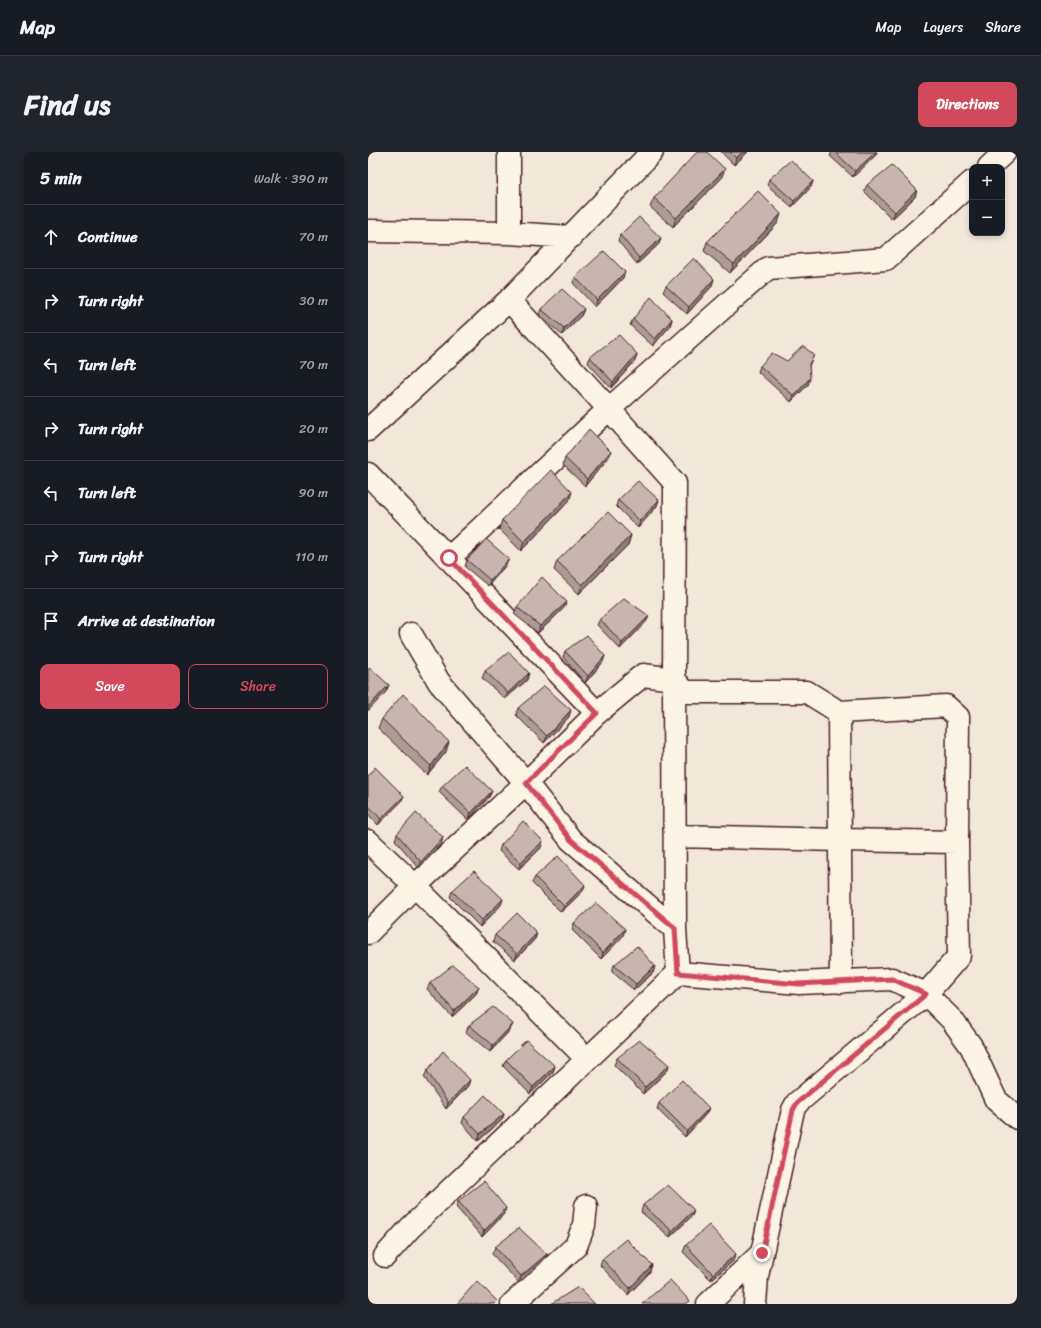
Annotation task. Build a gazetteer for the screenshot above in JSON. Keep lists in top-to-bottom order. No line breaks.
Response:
{"page":{"header":"Map","nav":["Map","Layers","Share"],"title":"Find us","buttons":["Directions",["Save","Share"]],"heading":["5 min","Walk · 390 m"],"map_buttons":["+","−"],"list":[["Continue","70 m"],["Turn right","30 m"],["Turn left","70 m"],["Turn right","20 m"],["Turn left","90 m"],["Turn right","110 m"],"Arrive at destination"]}}
